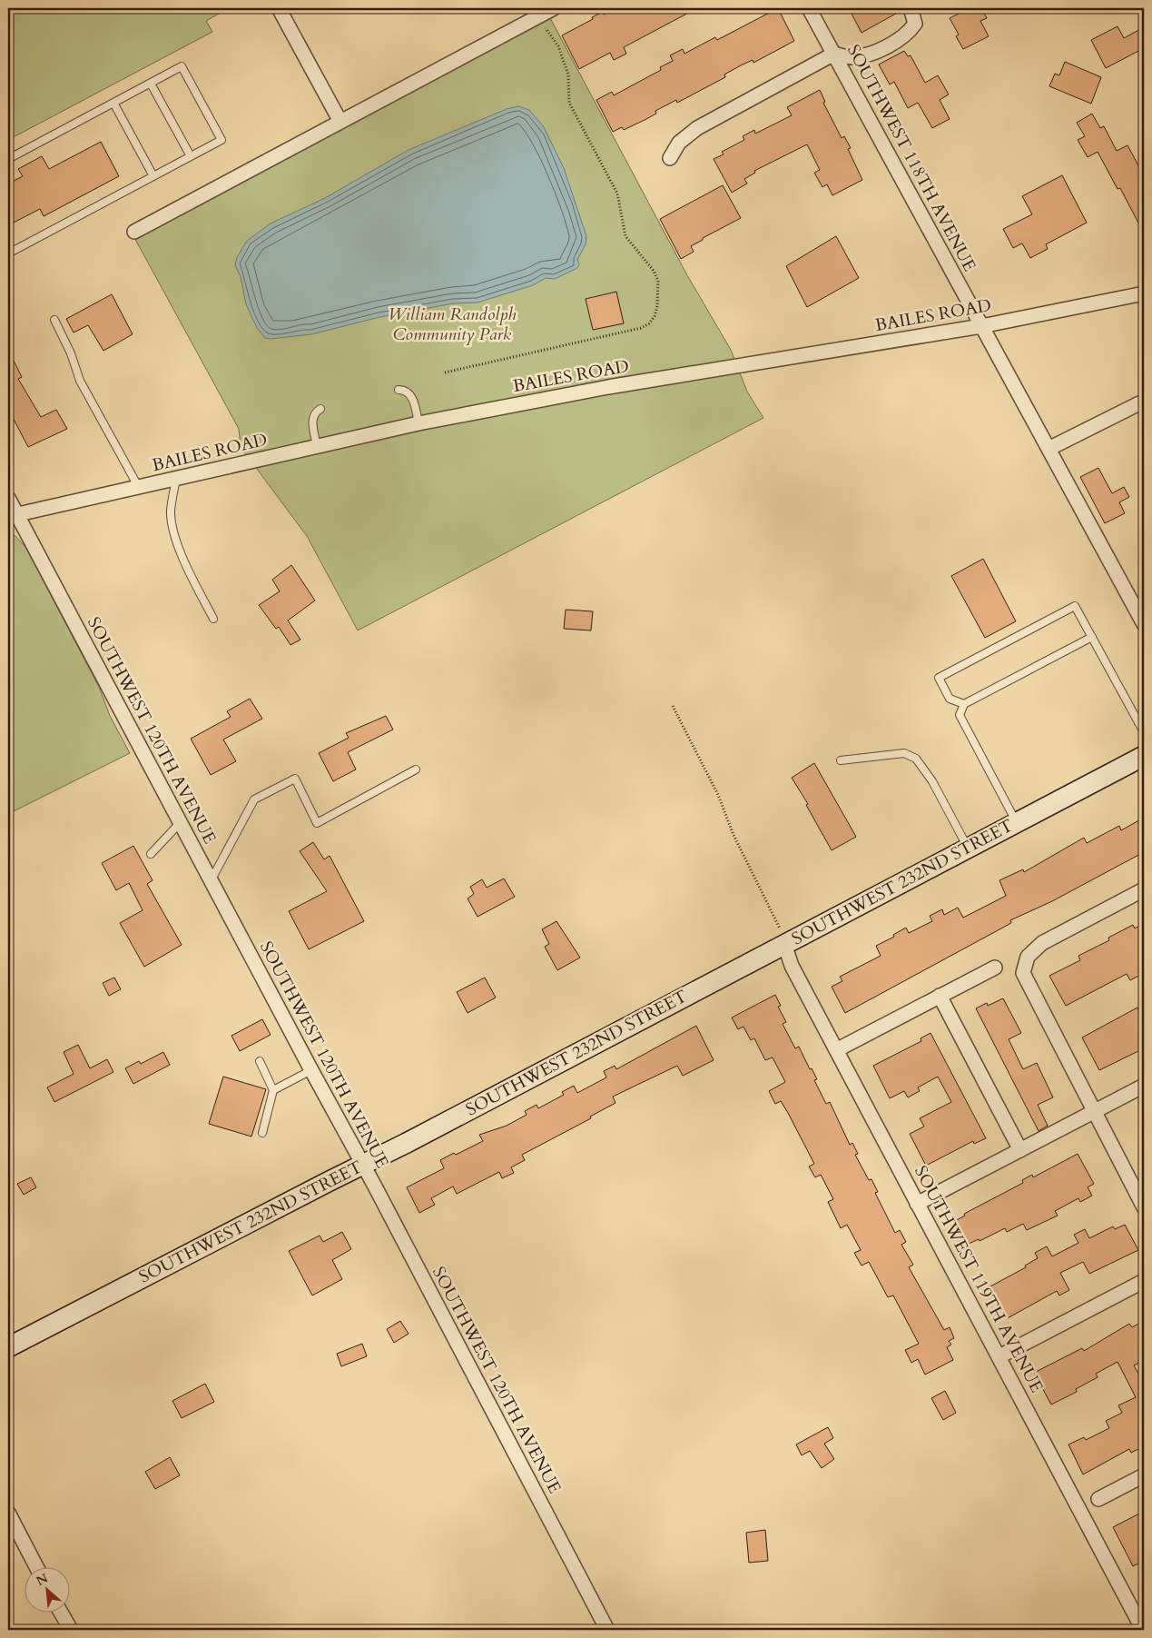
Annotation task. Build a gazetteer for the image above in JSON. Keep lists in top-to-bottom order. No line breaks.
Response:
{"streets":{"street":["SOUTHWEST 118TH AVENUE","BAILES ROAD","SOUTHWEST 120TH AVENUE","SOUTHWEST 232ND STREET","SOUTHWEST 119TH AVENUE"]},"crossings":[["SOUTHWEST 118TH AVENUE","BAILES ROAD"],["BAILES ROAD","SOUTHWEST 120TH AVENUE"],["SOUTHWEST 120TH AVENUE","SOUTHWEST 232ND STREET"],["SOUTHWEST 232ND STREET","SOUTHWEST 119TH AVENUE"]],"parks":["William Randolph Community Park"],"north":"top left"}
